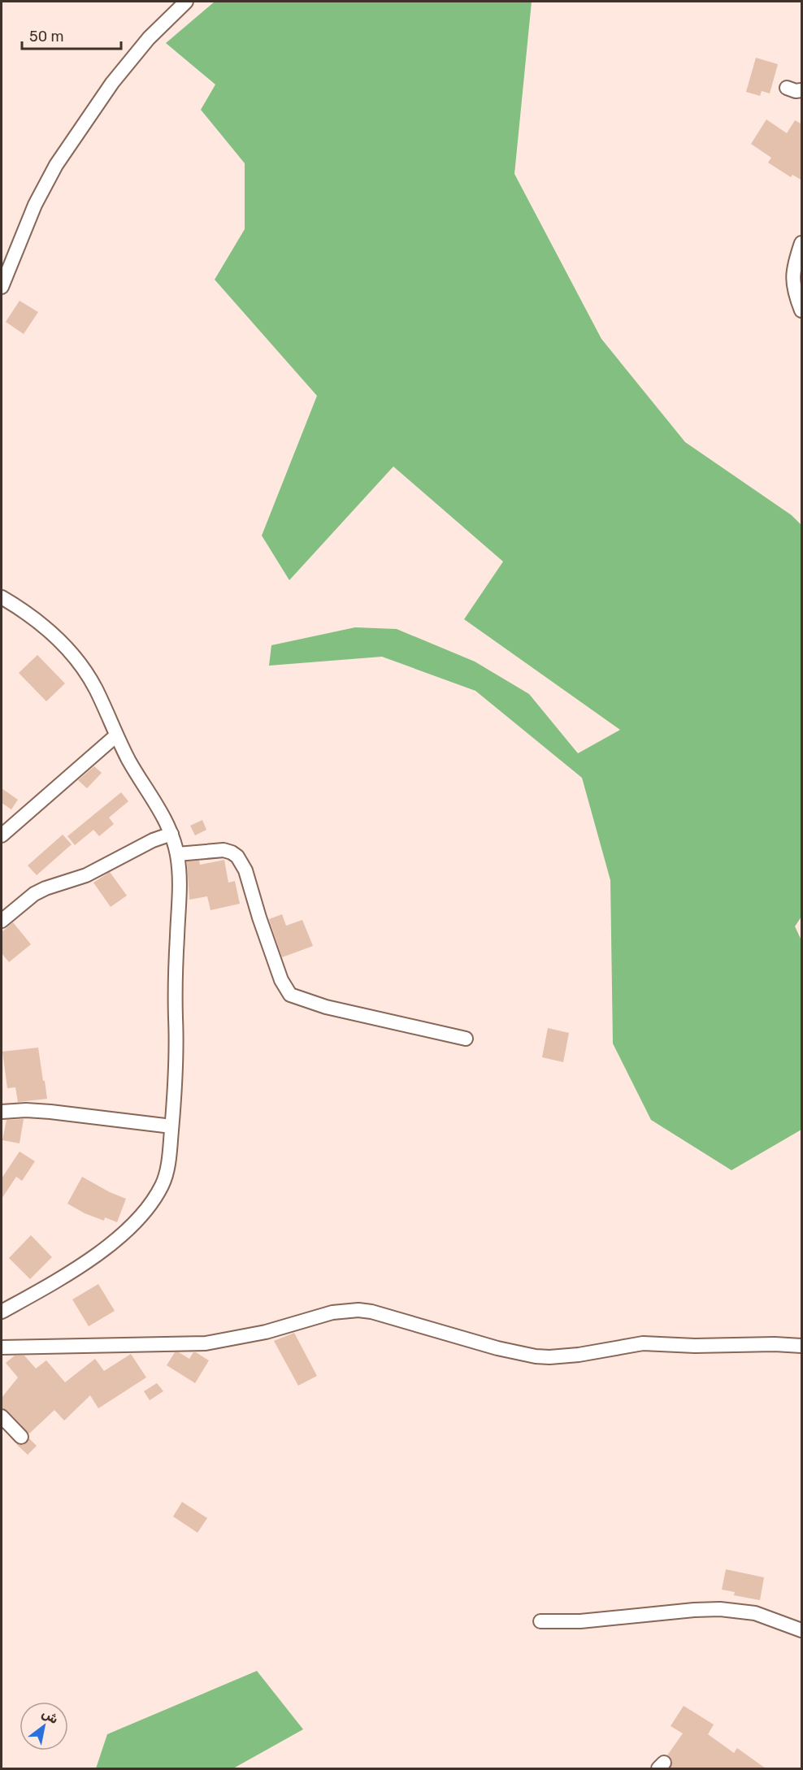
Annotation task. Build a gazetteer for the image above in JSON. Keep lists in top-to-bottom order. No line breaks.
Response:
{"scale_bar":"50 m","north":"top right"}
